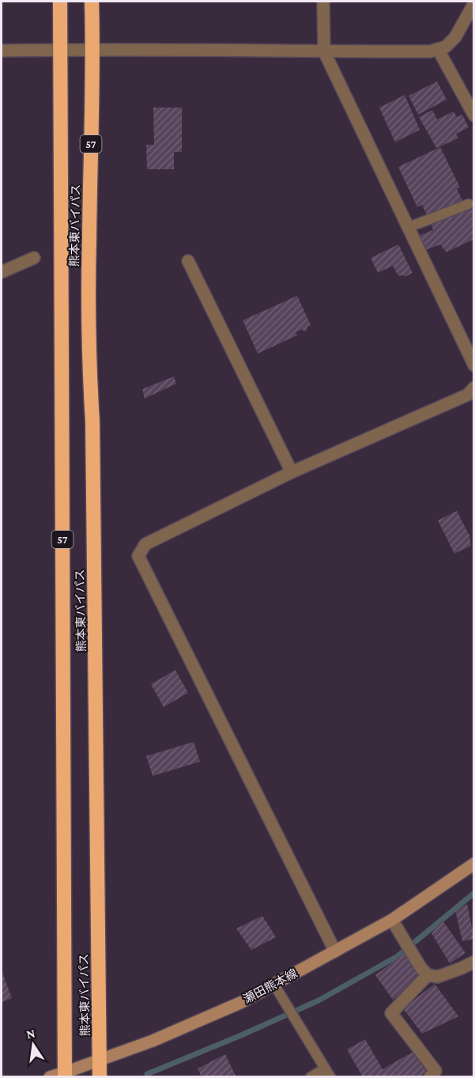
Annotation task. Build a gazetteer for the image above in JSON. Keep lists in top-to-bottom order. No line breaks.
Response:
{"streets":{"highway":["57","熊本東バイパス"],"main road":["瀬田熊本線"]},"crossings":[["熊本東バイパス","瀬田熊本線"]],"north":"top"}
